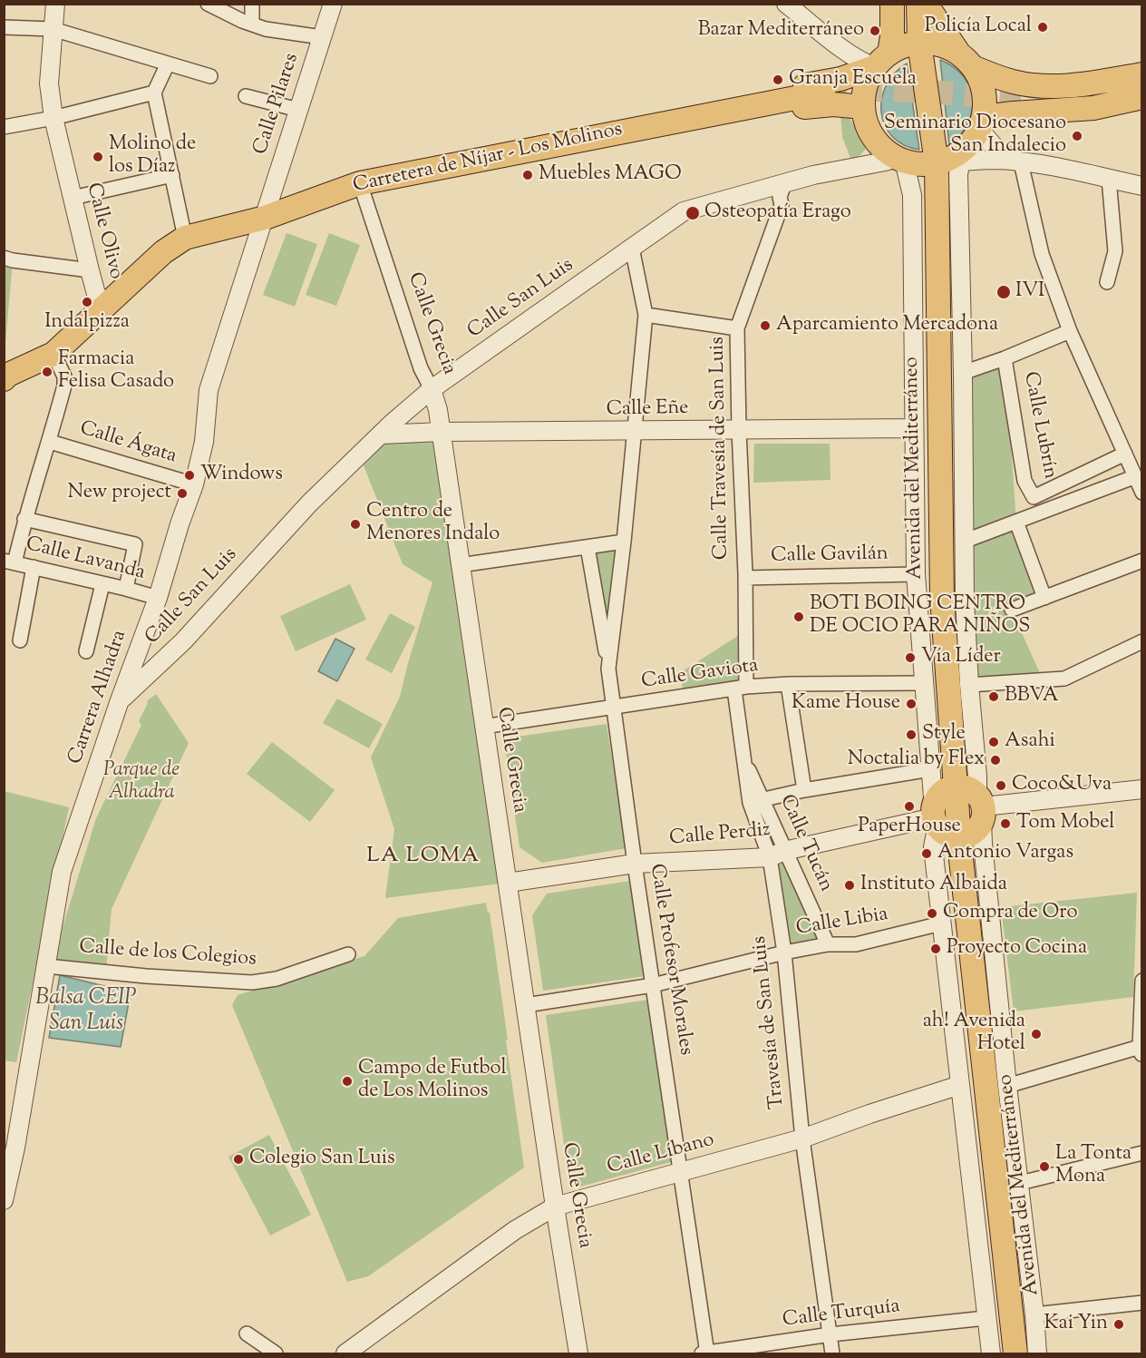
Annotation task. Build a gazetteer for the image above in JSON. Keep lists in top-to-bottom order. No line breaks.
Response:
{"streets":{"main road":["Carretera de Níjar - Los Molinos","Avenida del Mediterráneo"],"street":["Calle Pilares","Calle Olivo","Calle San Luis","Calle Grecia","Calle Eñe","Calle Lubrín","Calle Ágata","Calle Travesía de San Luis","Calle Gavilán","Calle Lavanda","Calle Gaviota","Carrera Alhadra","Calle Perdiz","Calle Tucán","Calle Libia","Calle de los Colegios","Calle Profesor Morales","Travesía de San Luis","Calle Líbano","Calle Turquía"]},"crossings":[["Calle Pilares","Carretera de Níjar - Los Molinos"],["Calle Pilares","Carrera Alhadra"],["Carretera de Níjar - Los Molinos","Calle Olivo"],["Carretera de Níjar - Los Molinos","Calle Grecia"],["Carretera de Níjar - Los Molinos","Carrera Alhadra"],["Calle San Luis","Calle Grecia"],["Calle San Luis","Calle Eñe"],["Calle San Luis","Calle Travesía de San Luis"],["Calle San Luis","Avenida del Mediterráneo"],["Calle San Luis","Carrera Alhadra"],["Calle San Luis","Calle Profesor Morales"],["Calle Grecia","Calle Eñe"],["Calle Grecia","Calle Gaviota"],["Calle Grecia","Calle Perdiz"],["Calle Grecia","Calle Libia"],["Calle Grecia","Calle Líbano"],["Calle Eñe","Calle Travesía de San Luis"],["Calle Eñe","Avenida del Mediterráneo"],["Calle Eñe","Calle Profesor Morales"],["Calle Ágata","Carrera Alhadra"],["Calle Travesía de San Luis","Calle Gavilán"],["Calle Travesía de San Luis","Calle Gaviota"],["Calle Travesía de San Luis","Calle Tucán"],["Avenida del Mediterráneo","Calle Gavilán"],["Avenida del Mediterráneo","Calle Gaviota"],["Avenida del Mediterráneo","Calle Perdiz"],["Avenida del Mediterráneo","Calle Libia"],["Avenida del Mediterráneo","Calle Líbano"],["Avenida del Mediterráneo","Calle Turquía"],["Calle Lavanda","Carrera Alhadra"],["Calle Gaviota","Calle Tucán"],["Calle Gaviota","Calle Profesor Morales"],["Carrera Alhadra","Calle de los Colegios"],["Calle Perdiz","Calle Tucán"],["Calle Perdiz","Calle Profesor Morales"],["Calle Perdiz","Travesía de San Luis"],["Calle Tucán","Calle Libia"],["Calle Tucán","Travesía de San Luis"],["Calle Libia","Calle Profesor Morales"],["Calle Libia","Travesía de San Luis"],["Calle Profesor Morales","Calle Líbano"],["Calle Profesor Morales","Calle Turquía"],["Travesía de San Luis","Calle Líbano"],["Travesía de San Luis","Calle Turquía"]],"districts":["LA LOMA"],"water":["Balsa CEIP San Luis"],"parks":["Parque de Alhadra"],"places":["Policía Local","Bazar Mediterráneo","Granja Escuela","Seminario Diocesano San Indalecio","Molino de los Díaz","Muebles MAGO","Osteopatía Erago","IVI","Indalpizza","Aparcamiento Mercadona","Farmacia Felisa Casado","Windows","New project","Centro de Menores Indalo","BOTI BOING CENTRO DE OCIO PARA NIÑOS","Vía Líder","BBVA","Kame House","Style","Asahi","Noctalia by Flex","Coco&Uva","PaperHouse","Tom Mobel","Antonio Vargas","Instituto Albaida","Compra de Oro","Proyecto Cocina","ah! Avenida Hotel","Campo de Futbol de Los Molinos","Colegio San Luis","La Tonta Mona","Kai Yin"]}
